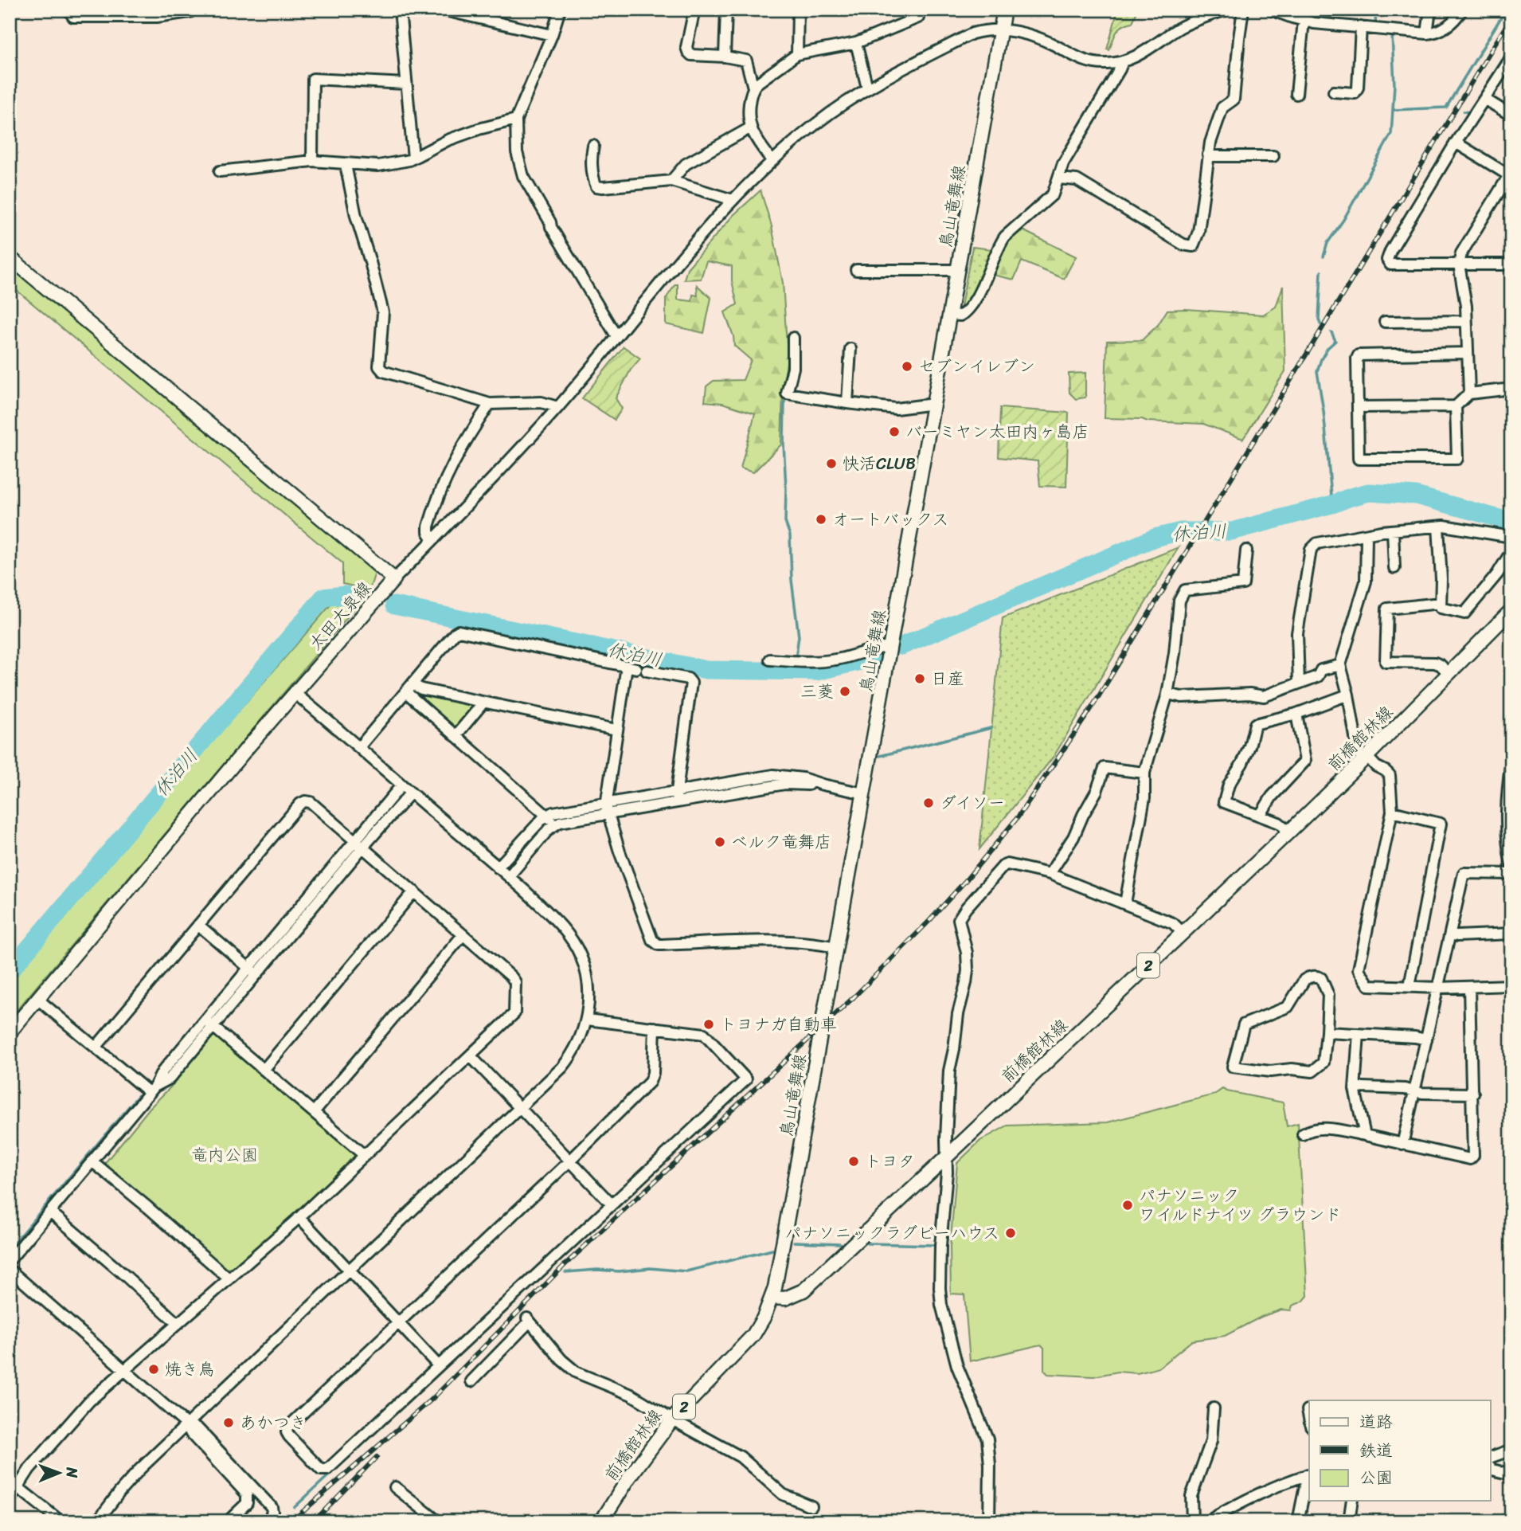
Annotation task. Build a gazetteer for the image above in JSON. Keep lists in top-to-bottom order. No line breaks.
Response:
{"streets":{"main road":["鳥山竜舞線","太田大泉線","前橋館林線","2"]},"crossings":[["鳥山竜舞線","前橋館林線"]],"water":["休泊川"],"parks":["竜内公園"],"places":["セブンイレブン","バーミヤン太田内ヶ島店","快活CLUB","オートバックス","日産","三菱","ダイソー","ベルク竜舞店","トヨナガ自動車","トヨタ","パナソニック ワイルドナイツ グラウンド","パナソニックラグビーハウス","焼き鳥","あかつき"],"legend":["道路","鉄道","公園"],"north":"right"}
